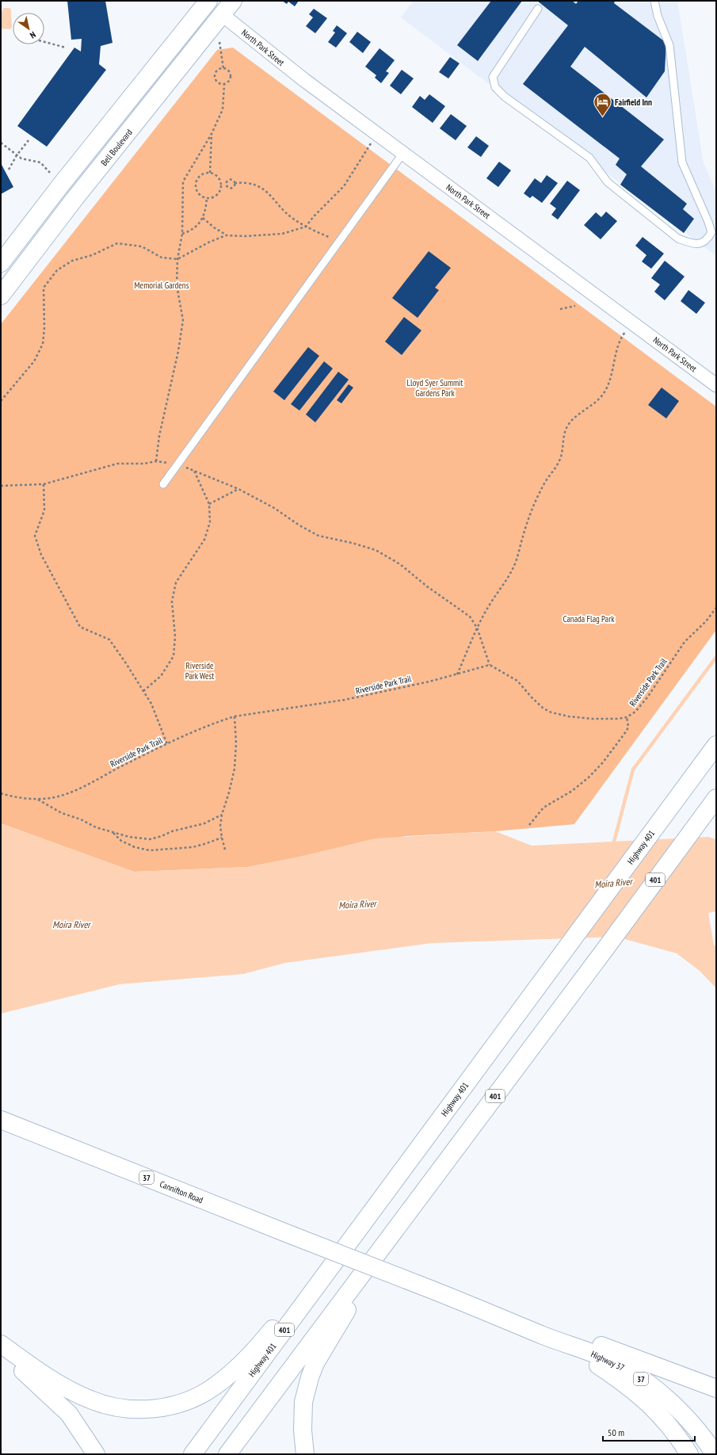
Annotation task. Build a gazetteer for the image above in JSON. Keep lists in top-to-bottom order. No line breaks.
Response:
{"streets":{"main road":["Bell Boulevard","Highway 401","401","37","Cannifton Road","Highway 37"],"street":["North Park Street"],"path":["Riverside Park Trail"]},"crossings":[["North Park Street","Bell Boulevard"],["Cannifton Road","Highway 37"]],"water":["Moira River"],"parks":["Memorial Gardens","Lloyd Syer Summit Gardens Park","Canada Flag Park","Riverside Park West"],"places":{"hotel":["Fairfield Inn"]},"scale_bar":"50 m","north":"bottom right"}
